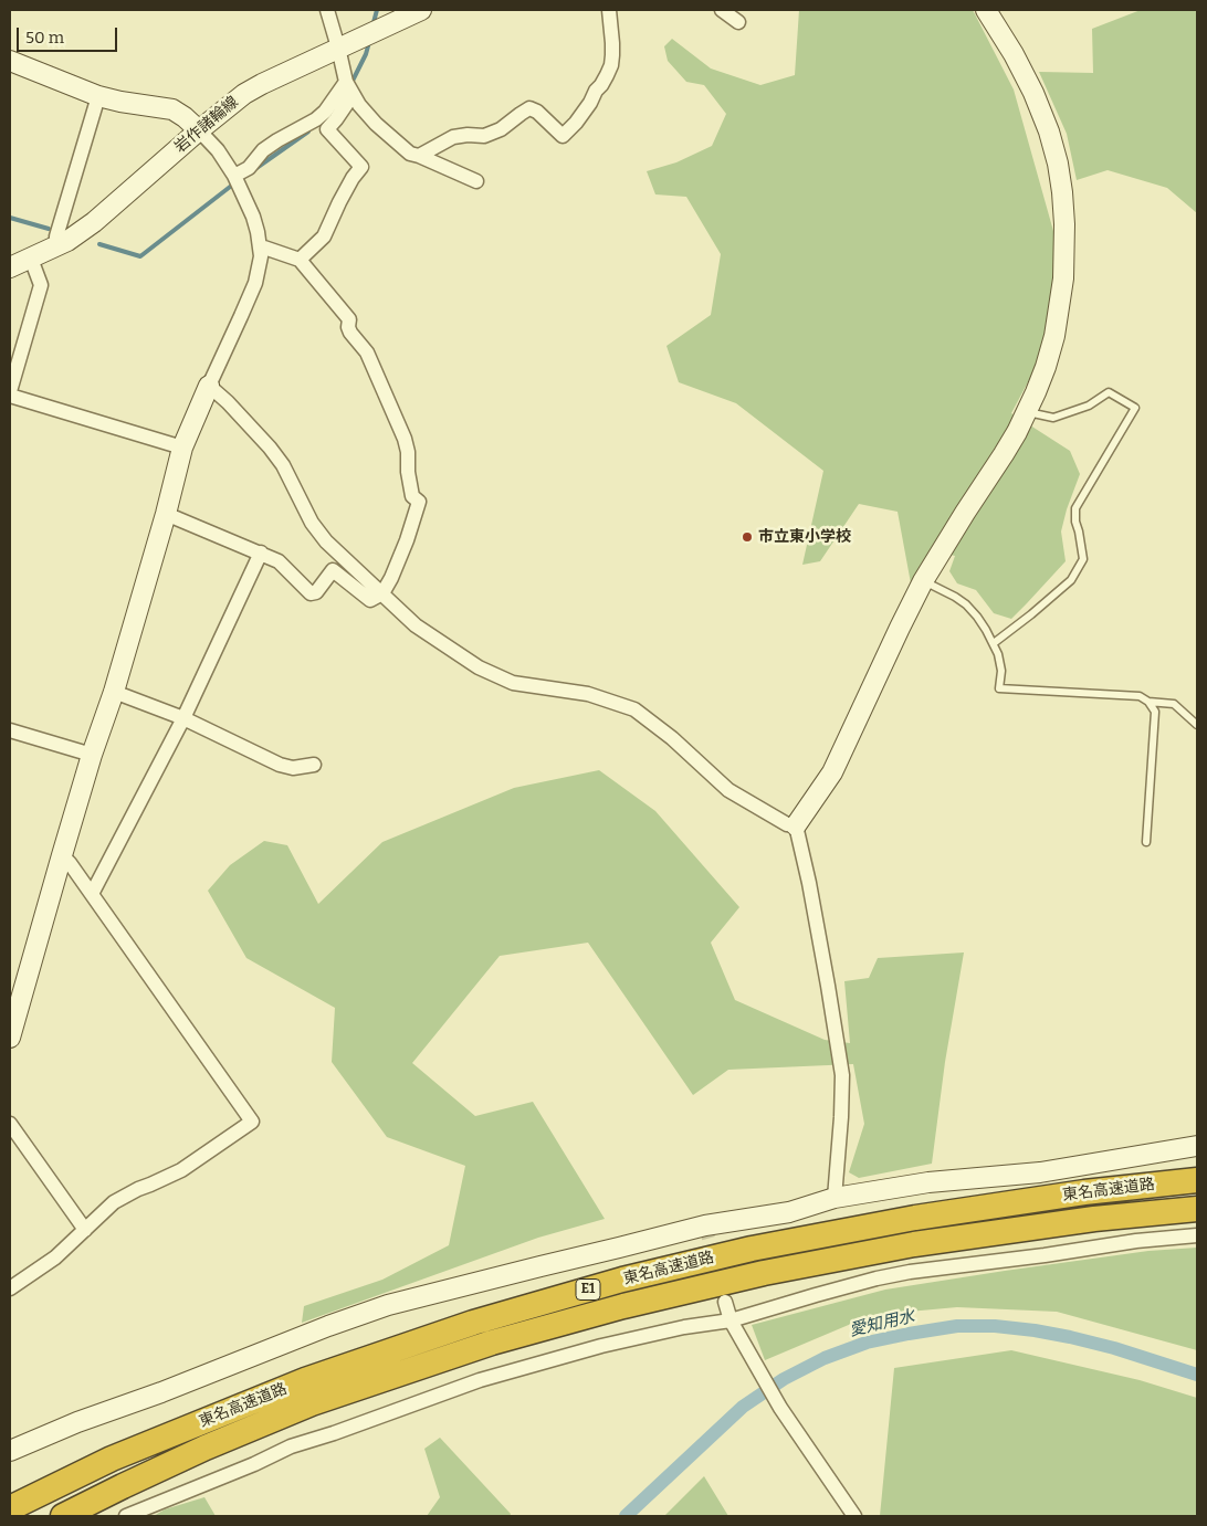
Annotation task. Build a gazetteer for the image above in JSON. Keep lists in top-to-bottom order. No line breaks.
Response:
{"streets":{"highway":["東名高速道路","E1"],"street":["岩作諸輪線"]},"water":["愛知用水"],"places":["市立東小学校"],"scale_bar":"50 m"}
